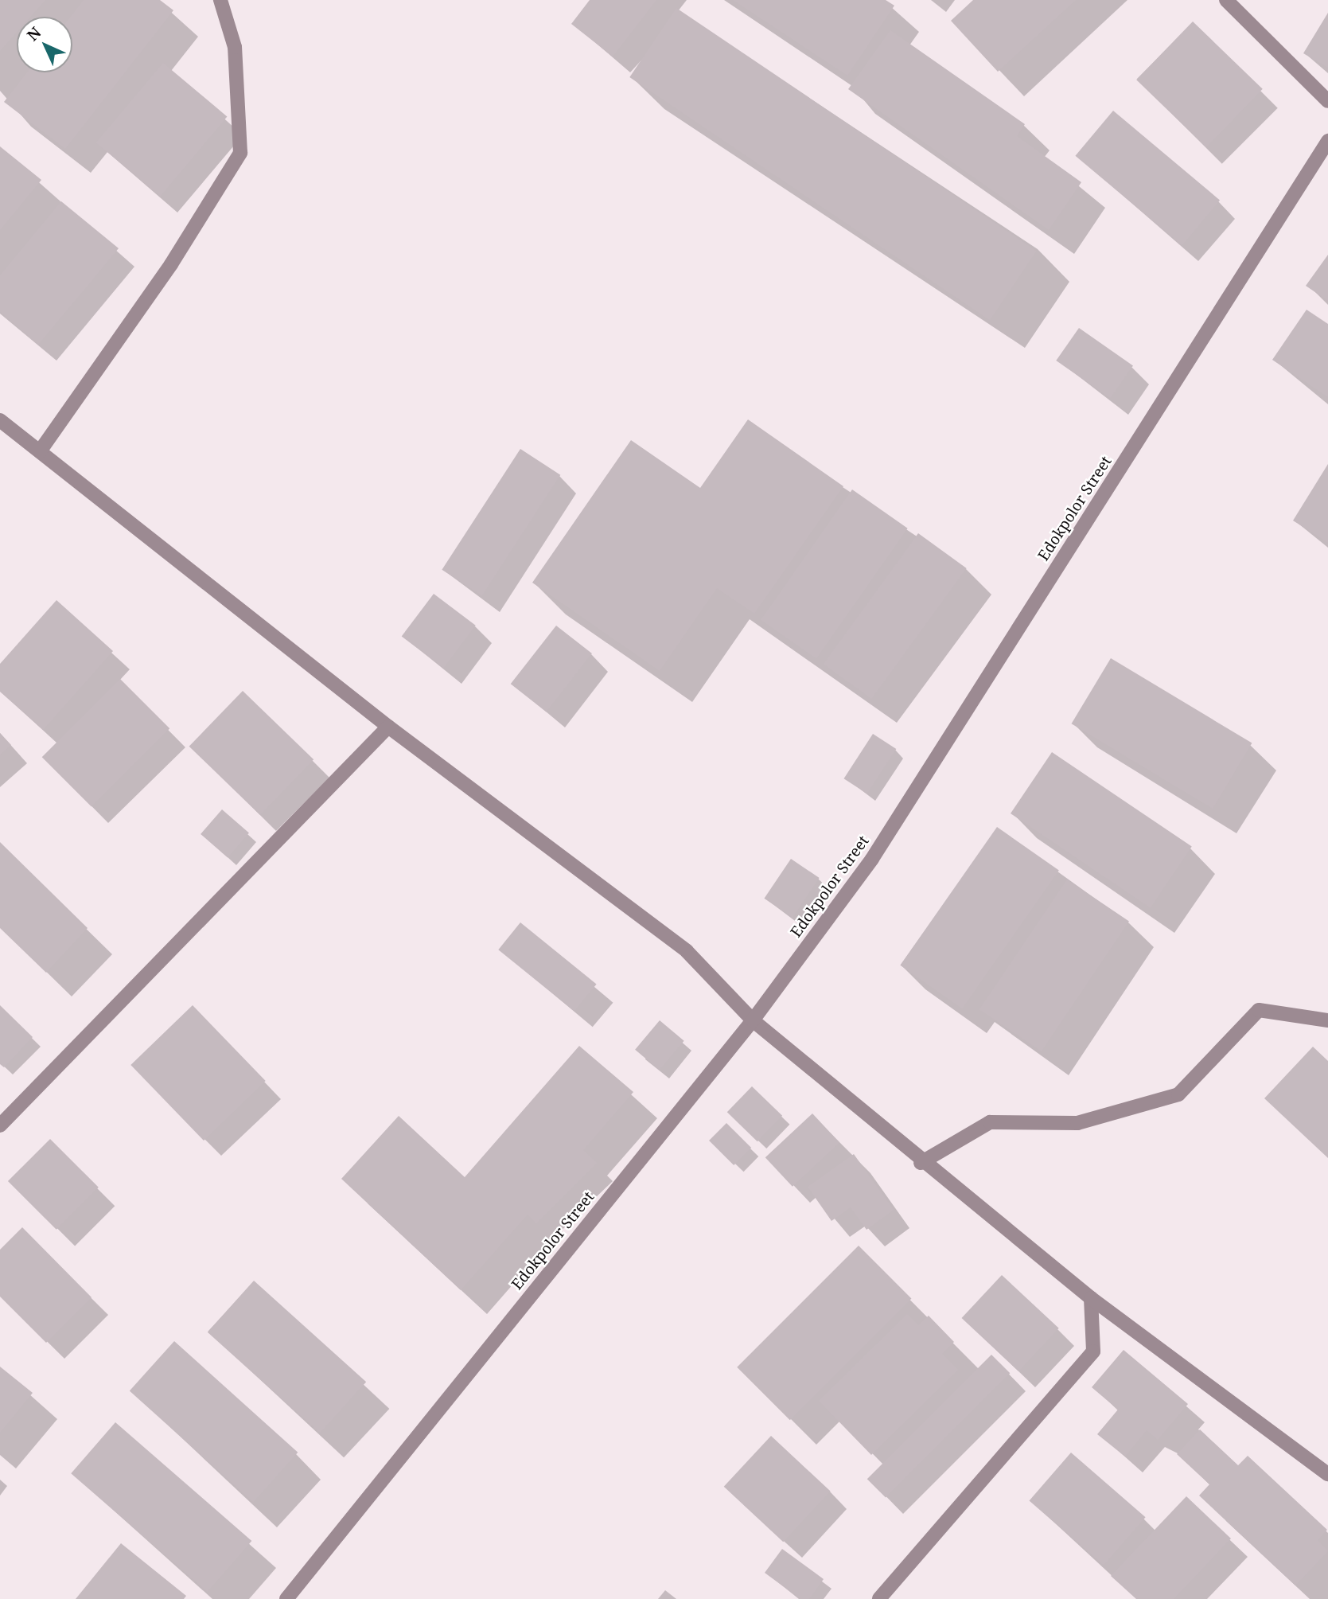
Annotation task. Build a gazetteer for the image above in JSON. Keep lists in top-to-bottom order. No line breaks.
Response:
{"streets":{"street":["Edokpolor Street"]},"north":"top left"}
